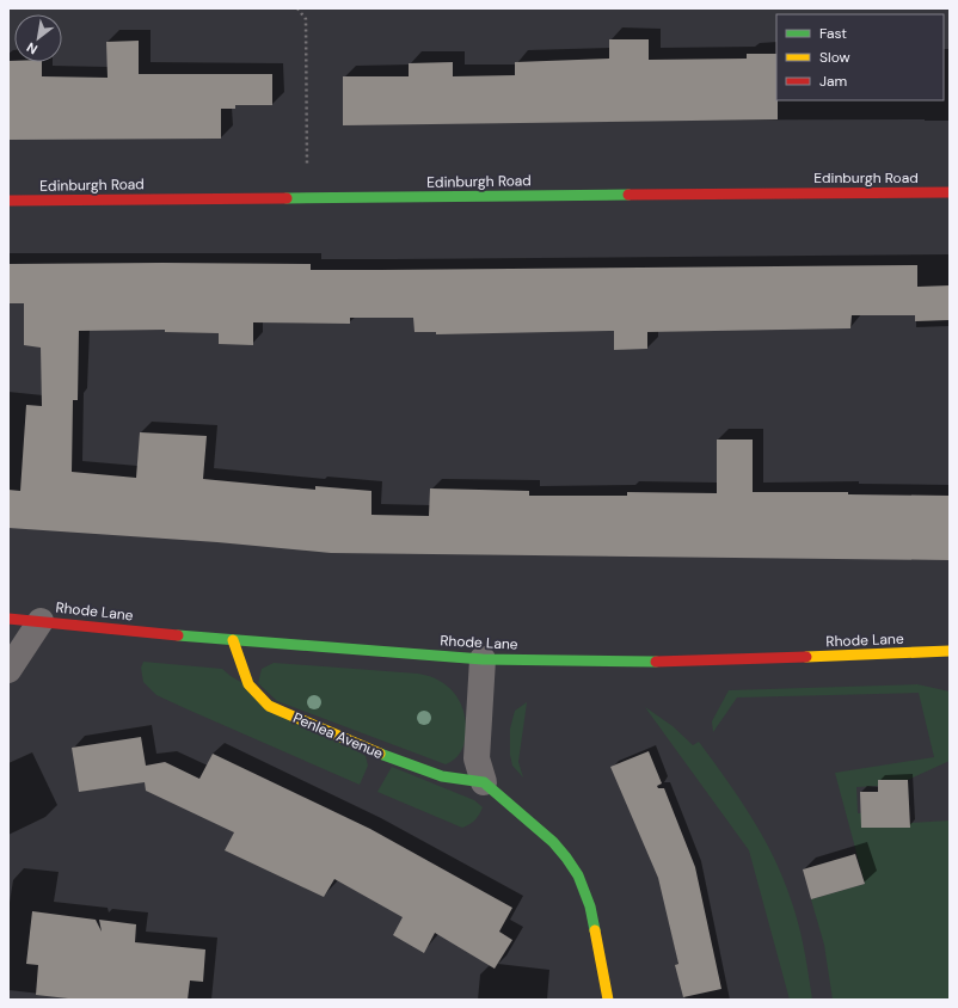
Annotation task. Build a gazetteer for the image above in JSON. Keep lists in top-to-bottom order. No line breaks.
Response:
{"streets":{"street":["Edinburgh Road","Rhode Lane","Penlea Avenue"]},"crossings":[["Rhode Lane","Penlea Avenue"]],"legend":["Fast","Slow","Jam"],"north":"bottom left"}
